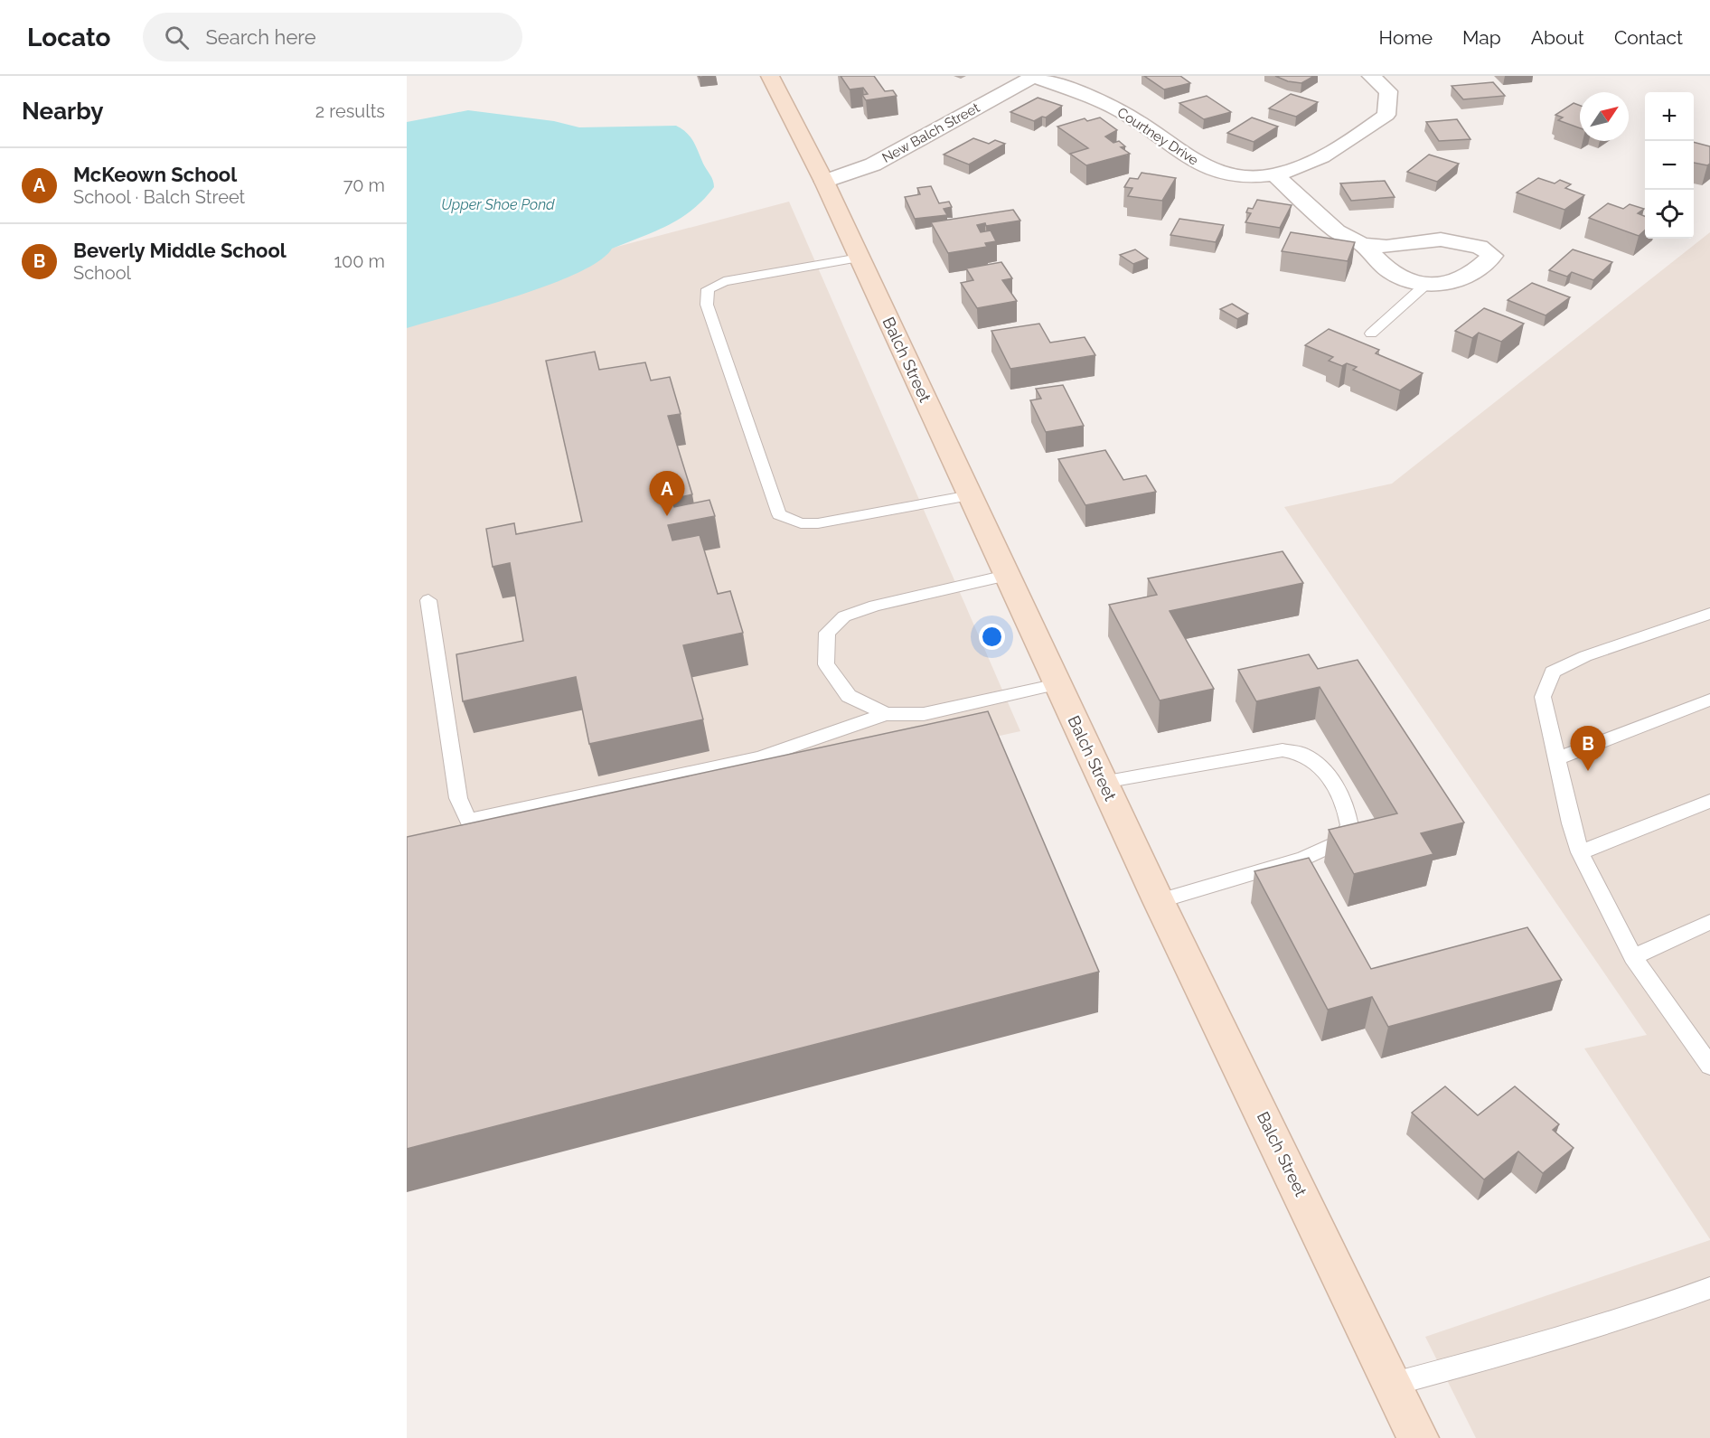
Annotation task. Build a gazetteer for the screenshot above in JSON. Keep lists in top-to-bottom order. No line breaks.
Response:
{"streets":{"street":["New Balch Street","Courtney Drive","Balch Street"]},"crossings":[["New Balch Street","Courtney Drive"],["New Balch Street","Balch Street"]],"water":["Upper Shoe Pond"],"north":"top right","page":{"header":"Locato","search":"Search here","nav":["Home","Map","About","Contact"],"heading":["Nearby","2 results"],"map_buttons":["+","−"],"list":[{"mark":"A","name":"McKeown School","note":"School · Balch Street","value":"70 m"},{"mark":"B","name":"Beverly Middle School","note":"School","value":"100 m"}],"pins":["A","B"]}}
